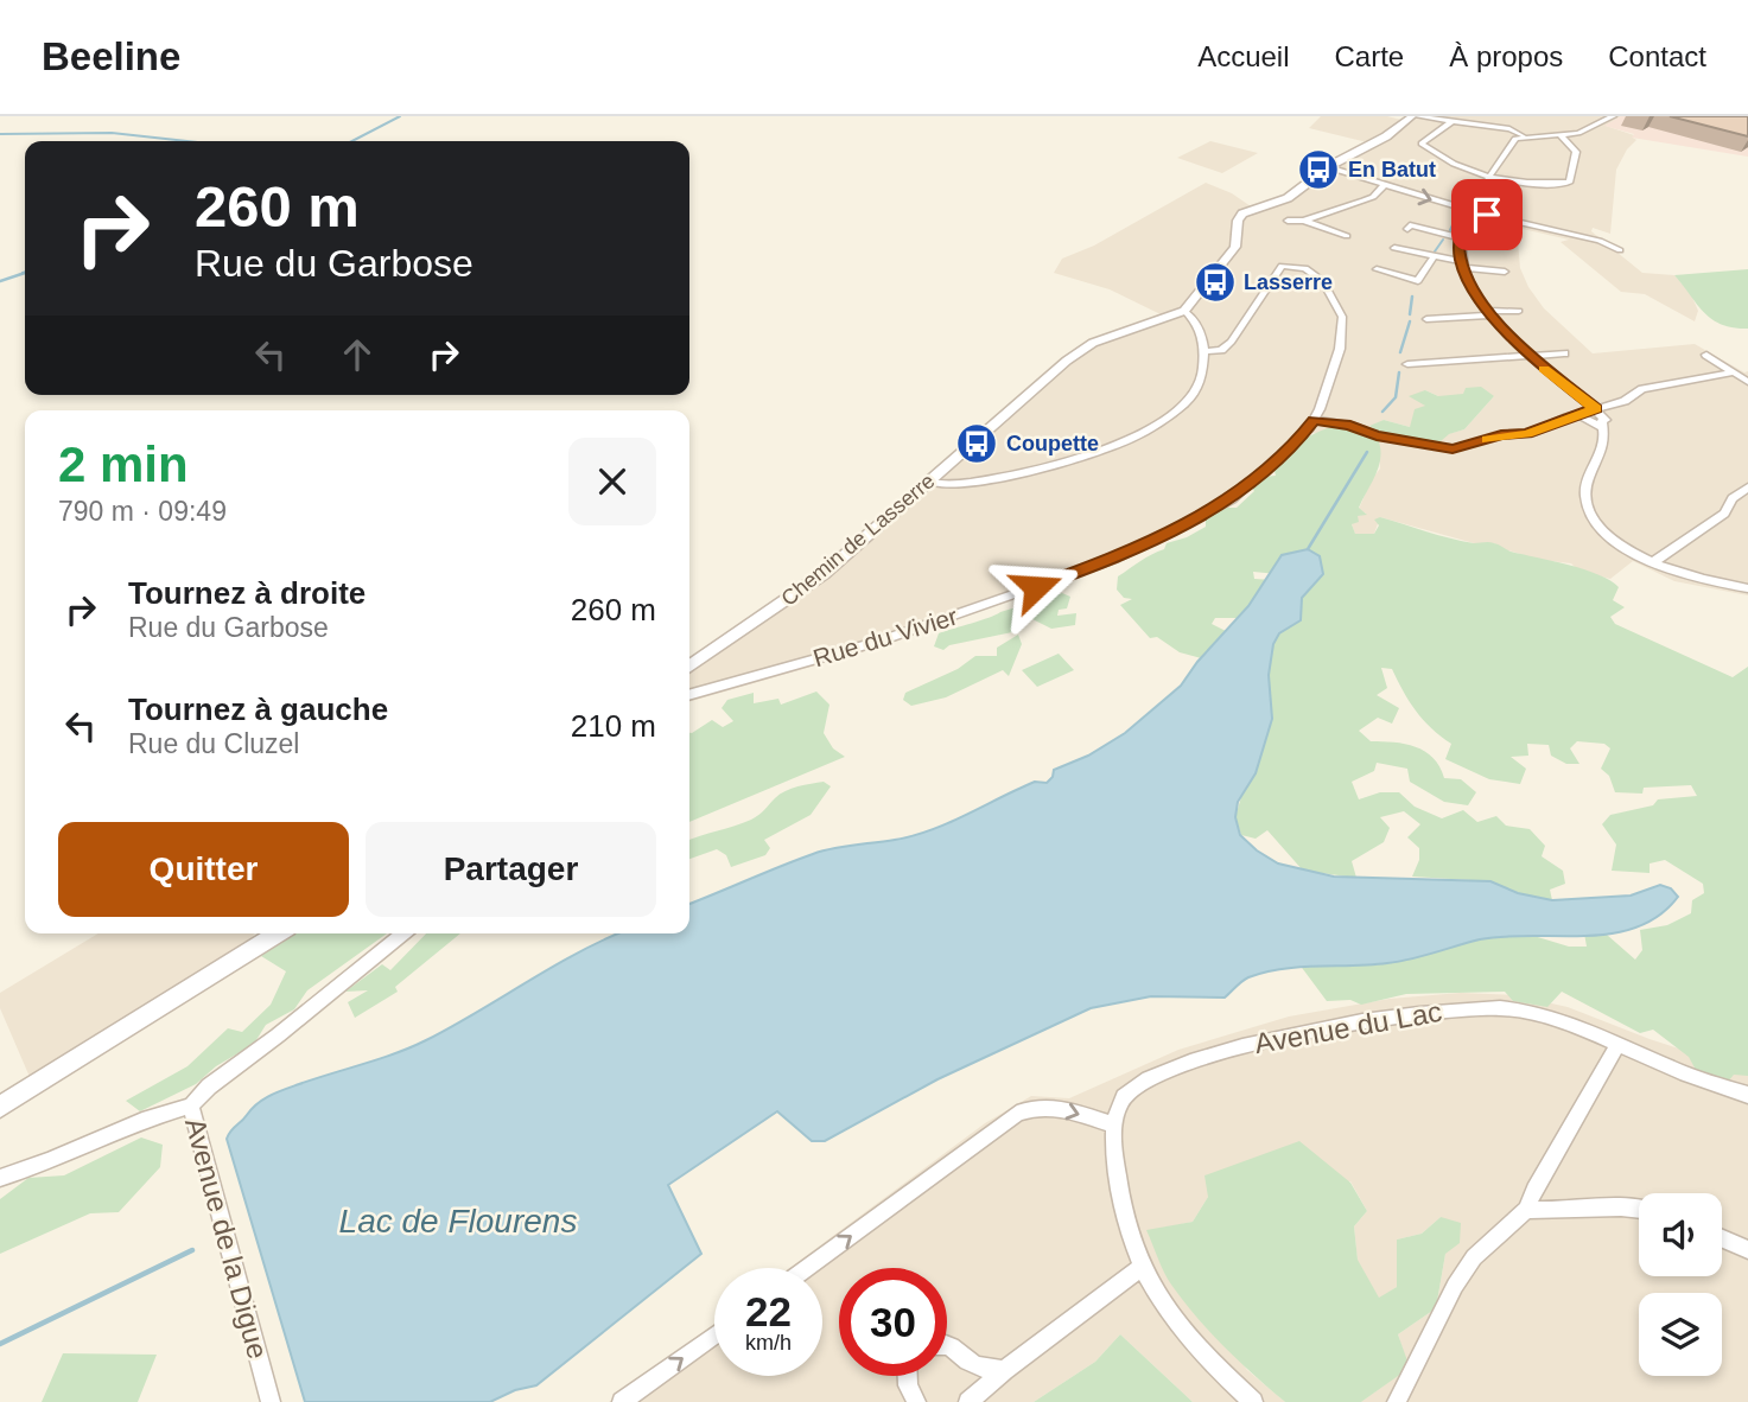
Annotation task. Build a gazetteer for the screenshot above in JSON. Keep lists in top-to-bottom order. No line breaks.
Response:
{"streets":{"street":["Chemin de Lasserre","Rue du Vivier","Avenue du Lac","Avenue de la Digue"]},"water":["Lac de Flourens"],"places":{"bus stop":["En Batut","Lasserre","Coupette"]},"page":{"header":"Beeline","nav":["Accueil","Carte","À propos","Contact"],"turn":["260 m","Rue du Garbose"],"heading":["2 min","790 m · 09:49"],"list":[{"name":"Tournez à droite","note":"Rue du Garbose","value":"260 m"},{"name":"Tournez à gauche","note":"Rue du Cluzel","value":"210 m"}],"buttons":["Quitter","Partager"],"speed":"22 km/h","limit":"30"}}
